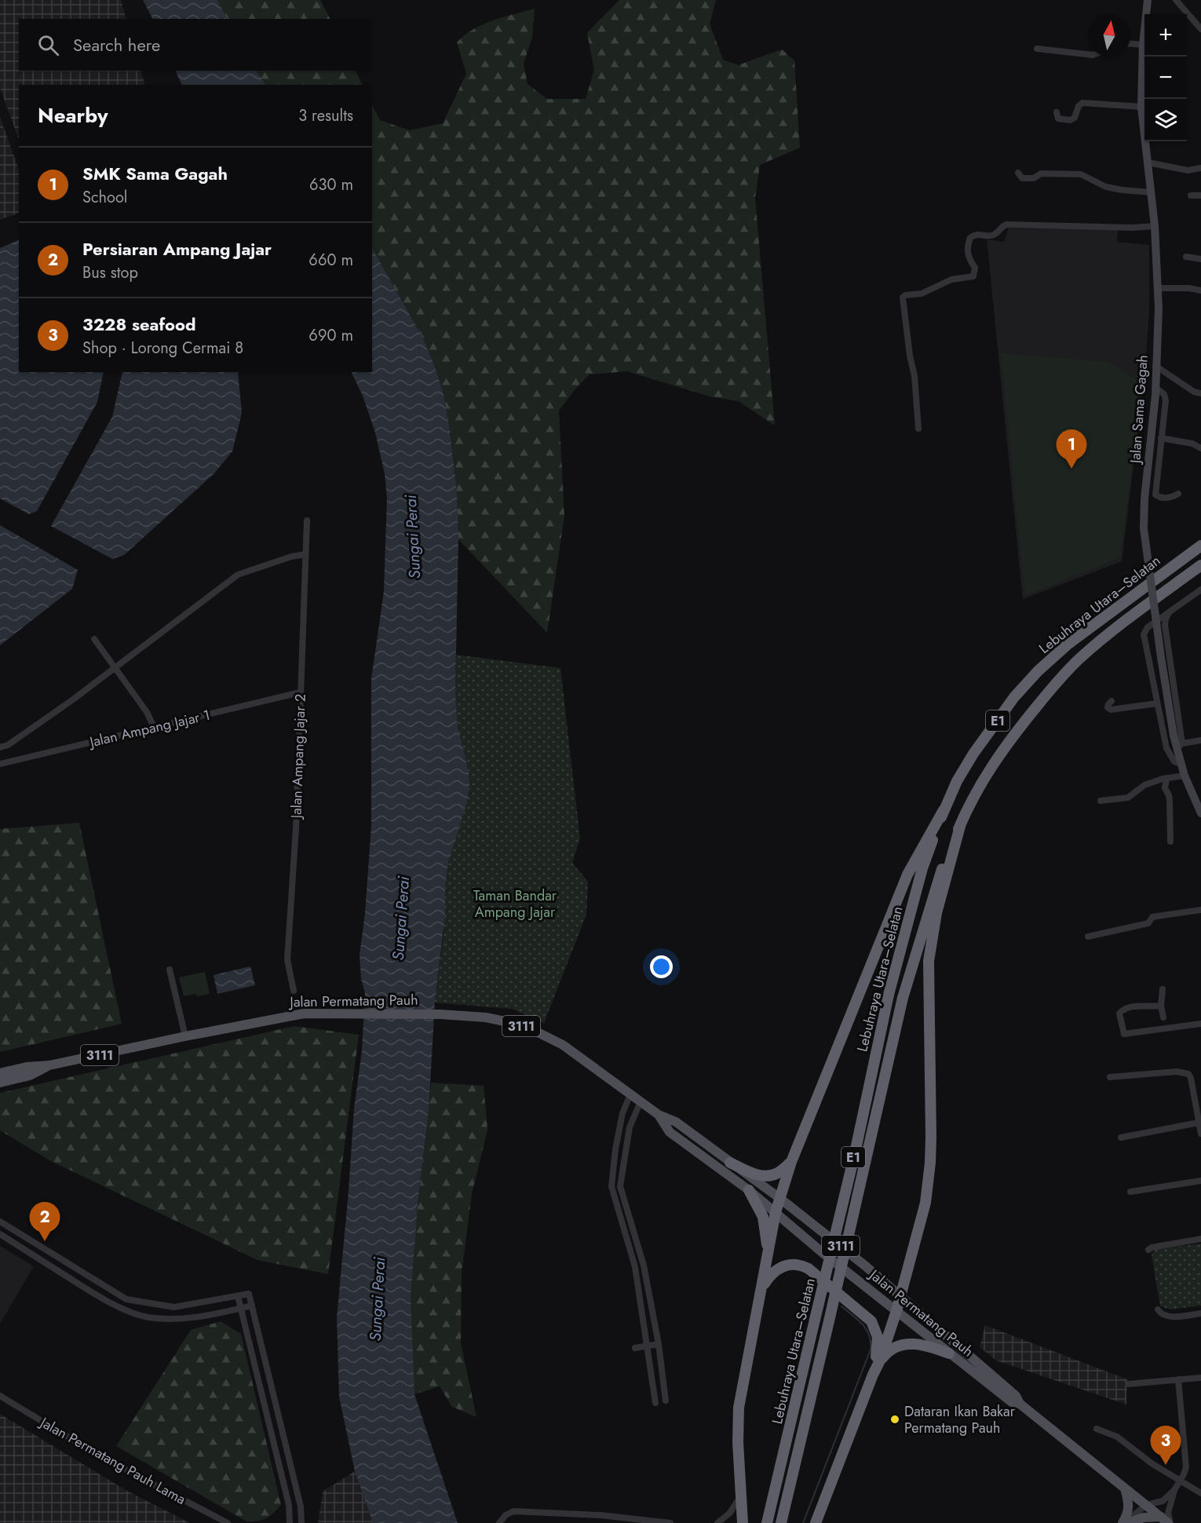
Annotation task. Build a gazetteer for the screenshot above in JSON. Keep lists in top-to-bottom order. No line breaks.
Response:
{"streets":{"highway":["Lebuhraya Utara–Selatan","E1"],"main road":["Jalan Permatang Pauh","3111"],"street":["Jalan Sama Gagah","Jalan Ampang Jajar 1","Jalan Ampang Jajar 2","Jalan Permatang Pauh Lama"]},"crossings":[["Jalan Ampang Jajar 1","Jalan Ampang Jajar 2"]],"water":["Sungai Perai"],"parks":["Taman Bandar Ampang Jajar"],"places":["Dataran Ikan Bakar Permatang Pauh"],"north":"top","page":{"map_buttons":["+","−"],"search":"Search here","heading":["Nearby","3 results"],"list":[{"mark":"1","name":"SMK Sama Gagah","note":"School","value":"630 m"},{"mark":"2","name":"Persiaran Ampang Jajar","note":"Bus stop","value":"660 m"},{"mark":"3","name":"3228 seafood","note":"Shop · Lorong Cermai 8","value":"690 m"}],"pins":["1","2","3"]}}
